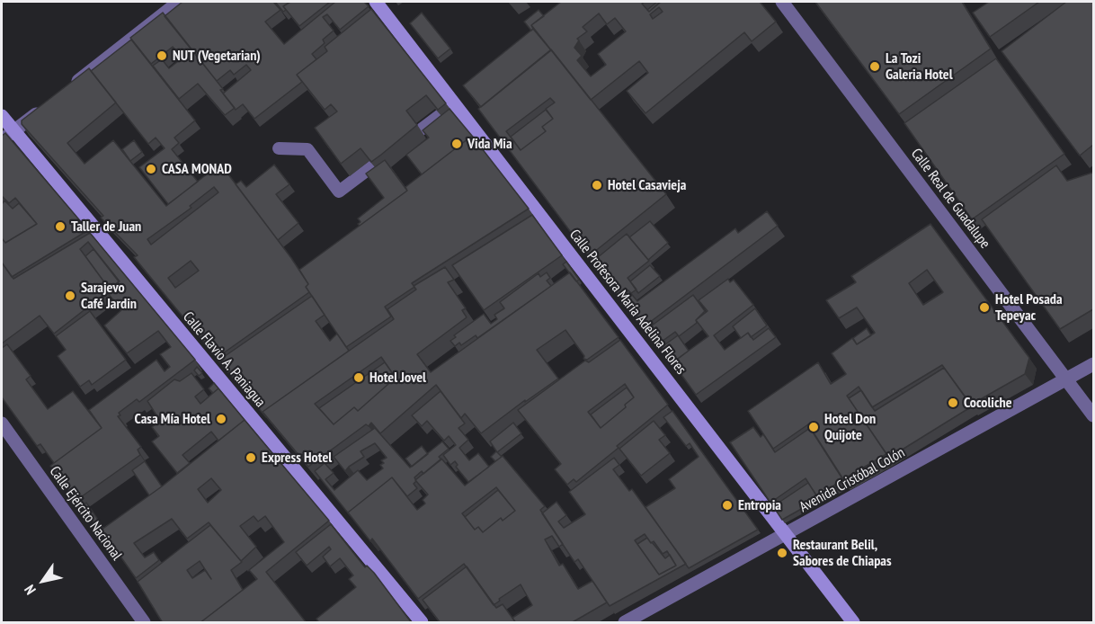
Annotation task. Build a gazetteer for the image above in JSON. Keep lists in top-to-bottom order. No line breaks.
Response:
{"streets":{"street":["Calle Real de Guadalupe","Calle Profesora María Adelina Flores","Calle Flavio A. Paniagua","Avenida Cristóbal Colón","Calle Ejército Nacional"]},"crossings":[["Calle Real de Guadalupe","Avenida Cristóbal Colón"],["Calle Profesora María Adelina Flores","Avenida Cristóbal Colón"]],"places":["NUT (Vegetarian)","La Tozi Galeria Hotel","Vida Mia","CASA MONAD","Hotel Casavieja","Taller de Juan","Sarajevo Café Jardin","Hotel Posada Tepeyac","Hotel Jovel","Cocoliche","Casa Mía Hotel","Hotel Don Quijote","Express Hotel","Entropia","Restaurant Belil, Sabores de Chiapas"],"north":"bottom left"}
